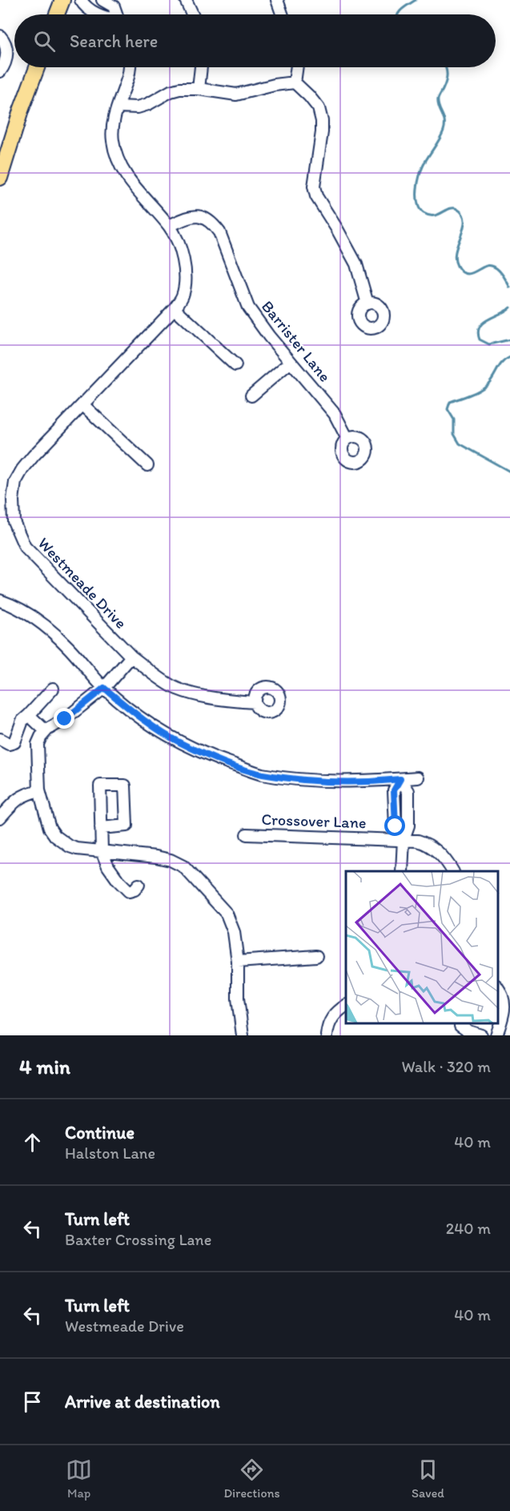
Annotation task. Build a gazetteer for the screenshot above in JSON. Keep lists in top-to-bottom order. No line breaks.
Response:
{"streets":{"street":["Barrister Lane","Westmeade Drive","Crossover Lane"]},"crossings":[["Barrister Lane","Westmeade Drive"]],"page":{"search":"Search here","heading":["4 min","Walk · 320 m"],"list":[["Continue","Halston Lane","40 m"],["Turn left","Baxter Crossing Lane","240 m"],["Turn left","Westmeade Drive","40 m"],"Arrive at destination"],"nav":["Map","Directions","Saved"]}}
